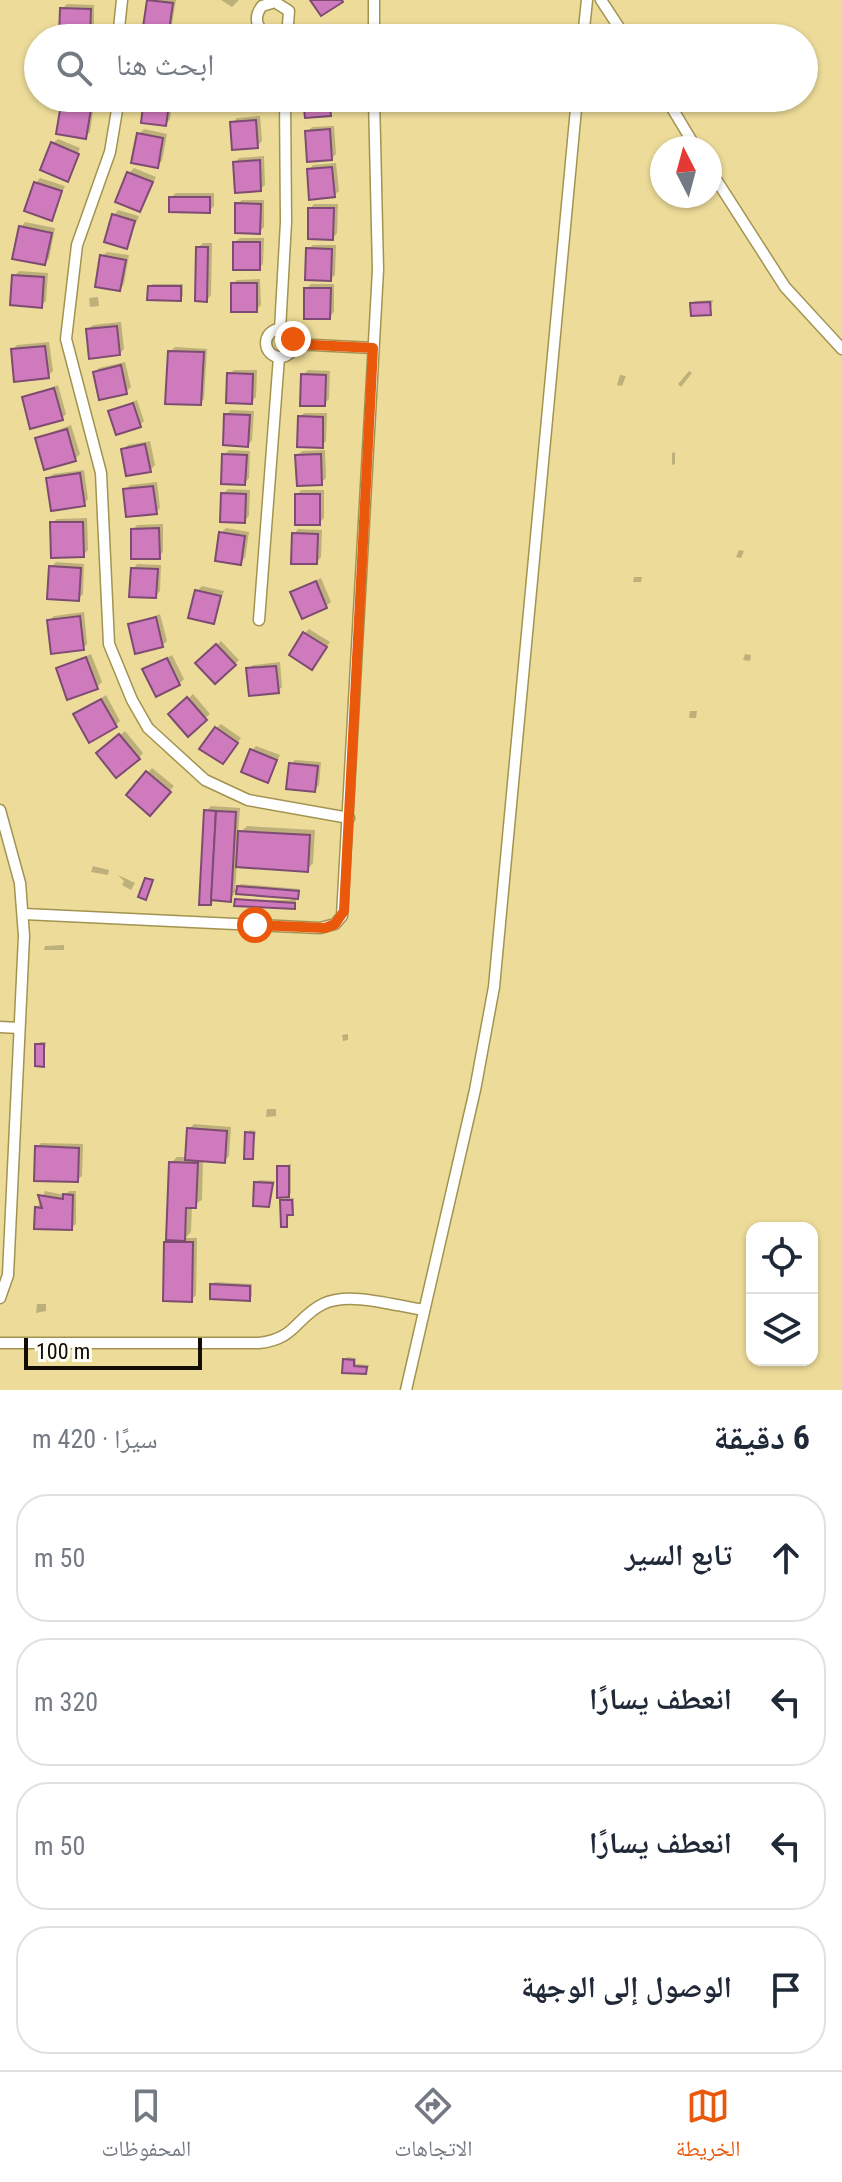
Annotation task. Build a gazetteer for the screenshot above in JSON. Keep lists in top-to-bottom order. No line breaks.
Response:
{"scale_bar":"100 m","north":"top","page":{"search":"ابحث هنا","scale":"100 m","heading":["6 دقيقة","سيرًا · 420 m"],"list":[["تابع السير","50 m"],["انعطف يسارًا","320 m"],["انعطف يسارًا","50 m"],"الوصول إلى الوجهة"],"nav":["الخريطة","الاتجاهات","المحفوظات"]}}
